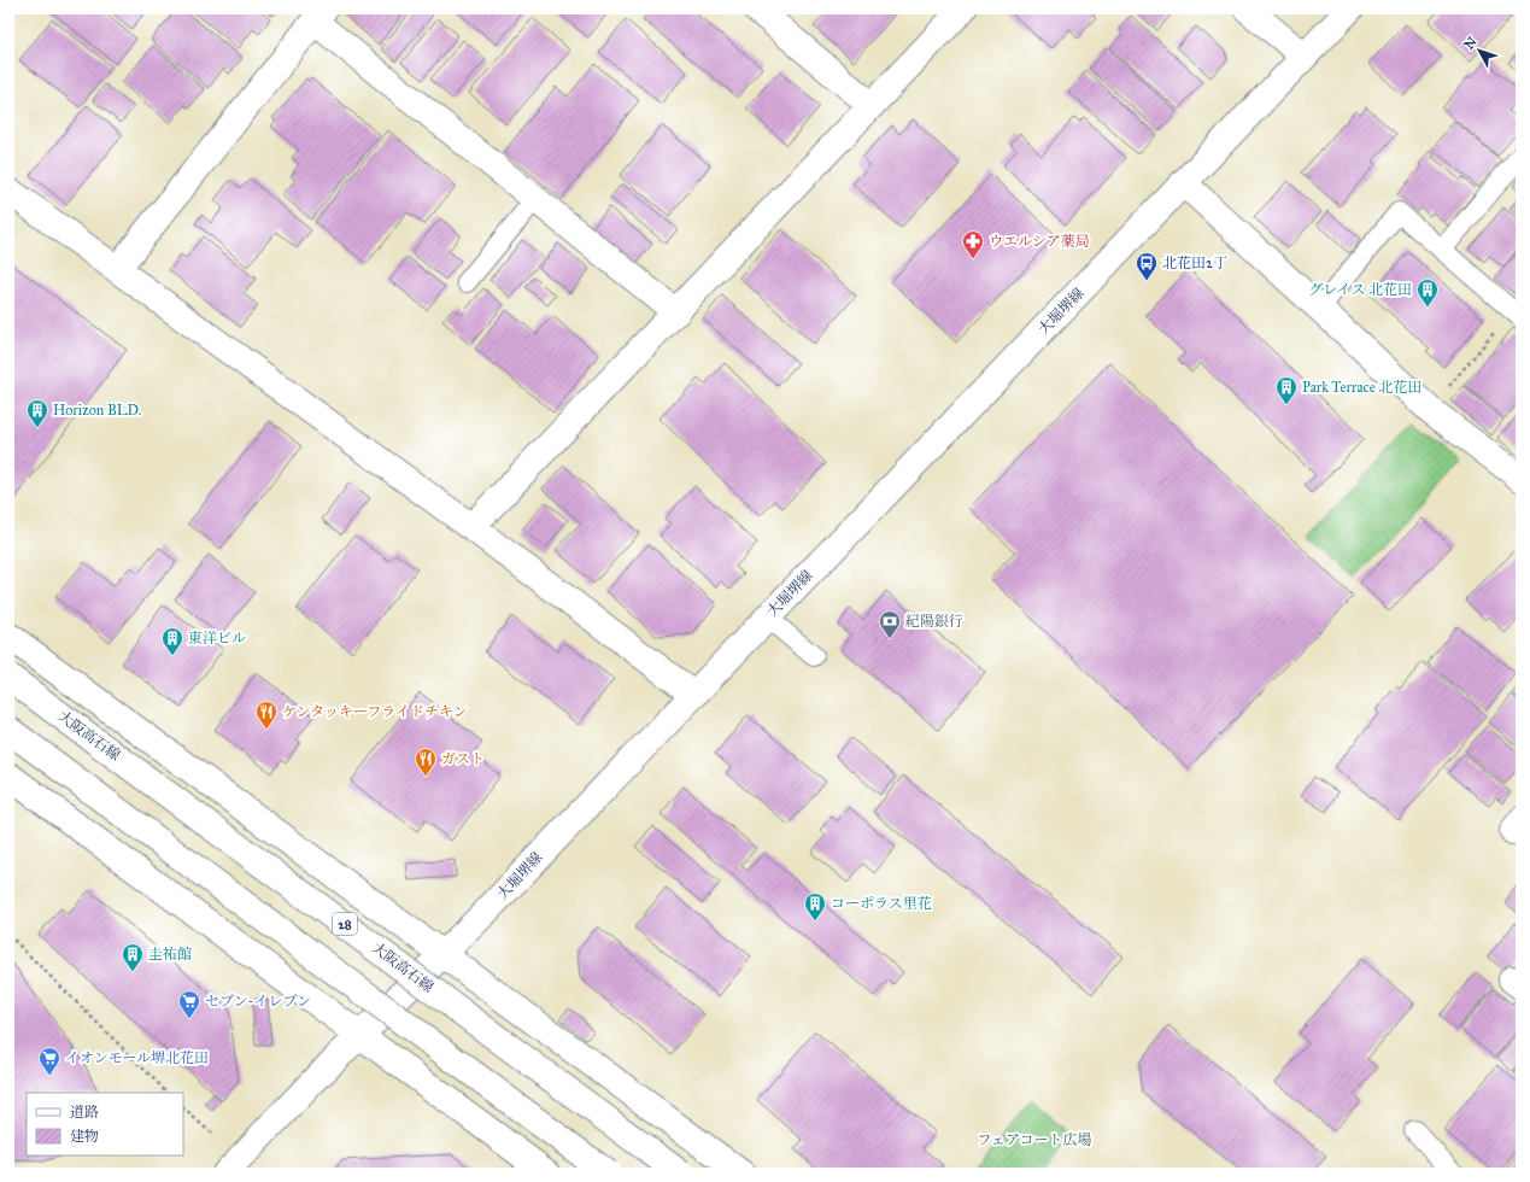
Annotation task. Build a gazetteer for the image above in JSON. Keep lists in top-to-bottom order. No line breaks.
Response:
{"streets":{"main road":["大堀堺線","大阪高石線","28"]},"parks":["フェアコート広場"],"places":{"pharmacy":["ウエルシア薬局"],"bus stop":["北花田2丁"],"building":["グレイス 北花田","Park Terrace 北花田","Horizon BLD.","東洋ビル","コーポラス里花","圭祐館"],"bank":["紀陽銀行"],"restaurant":["ケンタッキーフライドチキン","ガスト"],"supermarket":["セブン-イレブン","イオンモール堺北花田"]},"legend":["道路","建物"],"north":"top left"}
